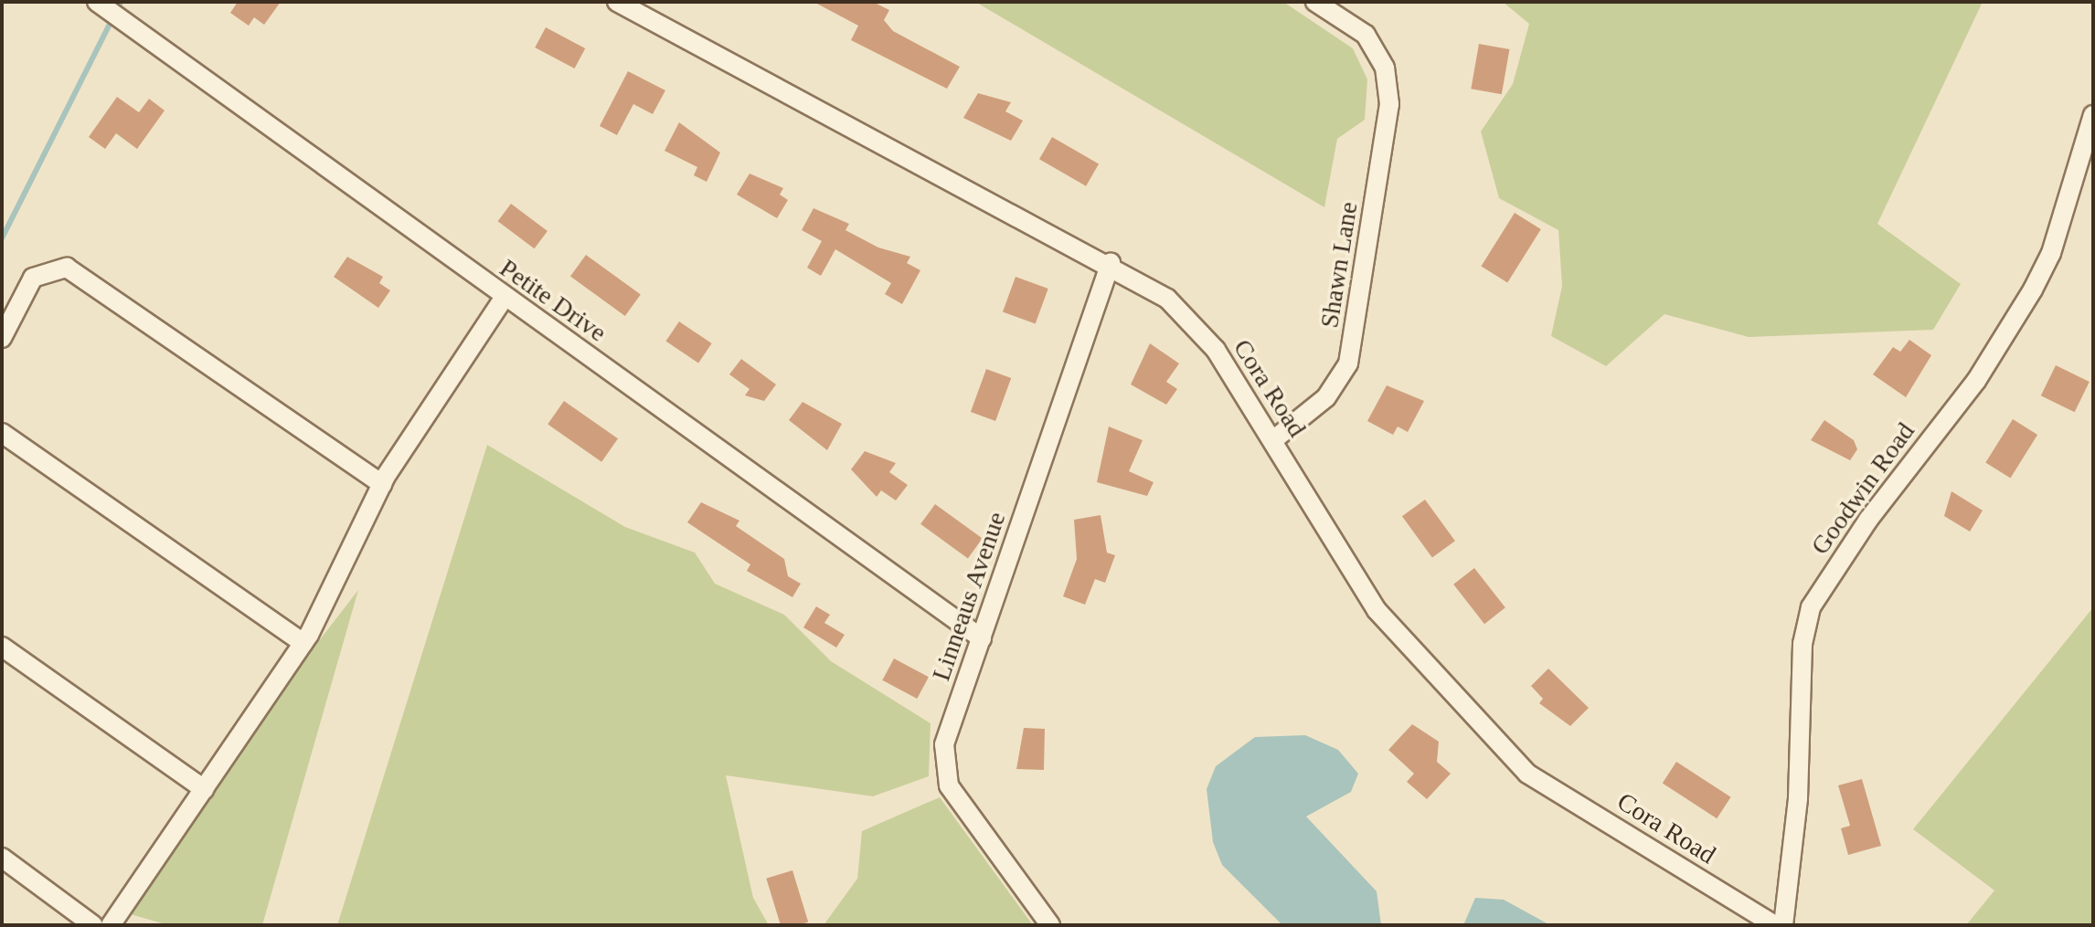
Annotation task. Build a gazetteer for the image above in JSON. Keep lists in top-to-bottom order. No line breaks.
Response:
{"streets":{"street":["Shawn Lane","Petite Drive","Cora Road","Goodwin Road","Linneaus Avenue"]},"crossings":[["Shawn Lane","Cora Road"],["Petite Drive","Linneaus Avenue"],["Cora Road","Linneaus Avenue"]]}
